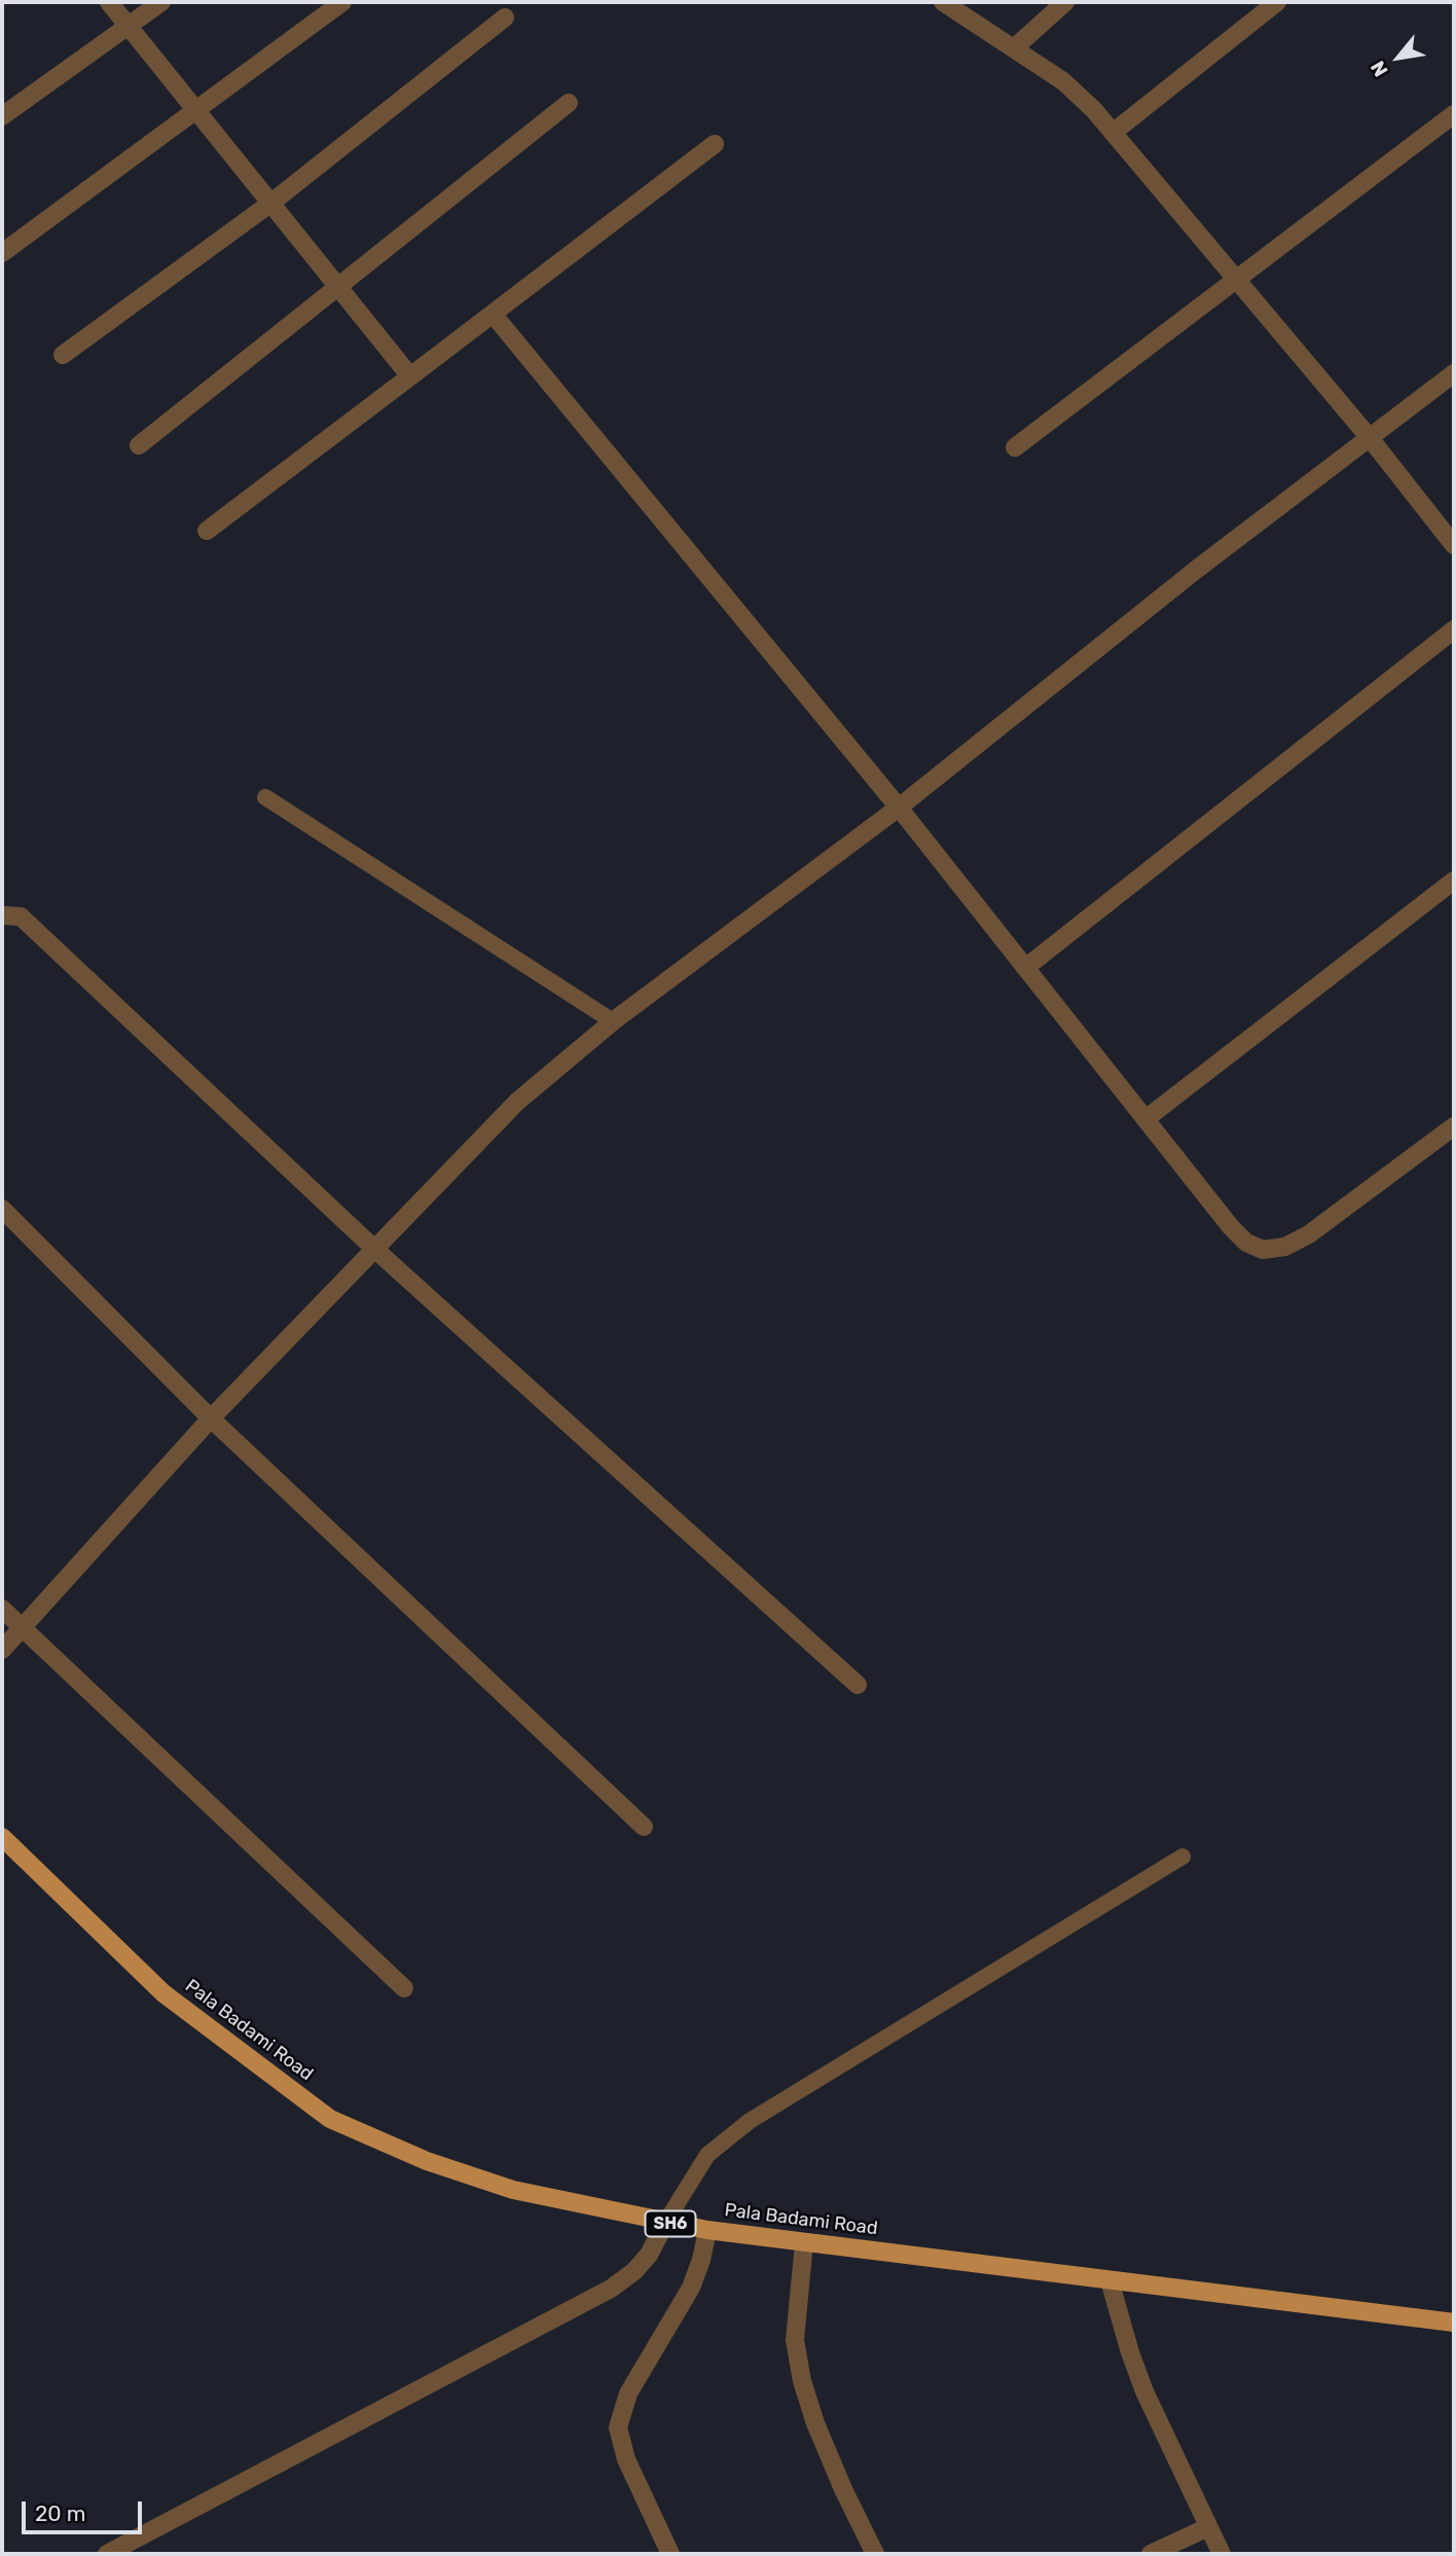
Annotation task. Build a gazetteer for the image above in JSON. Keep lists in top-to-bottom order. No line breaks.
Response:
{"streets":{"main road":["Pala Badami Road","SH6"]},"scale_bar":"20 m","north":"bottom left"}
